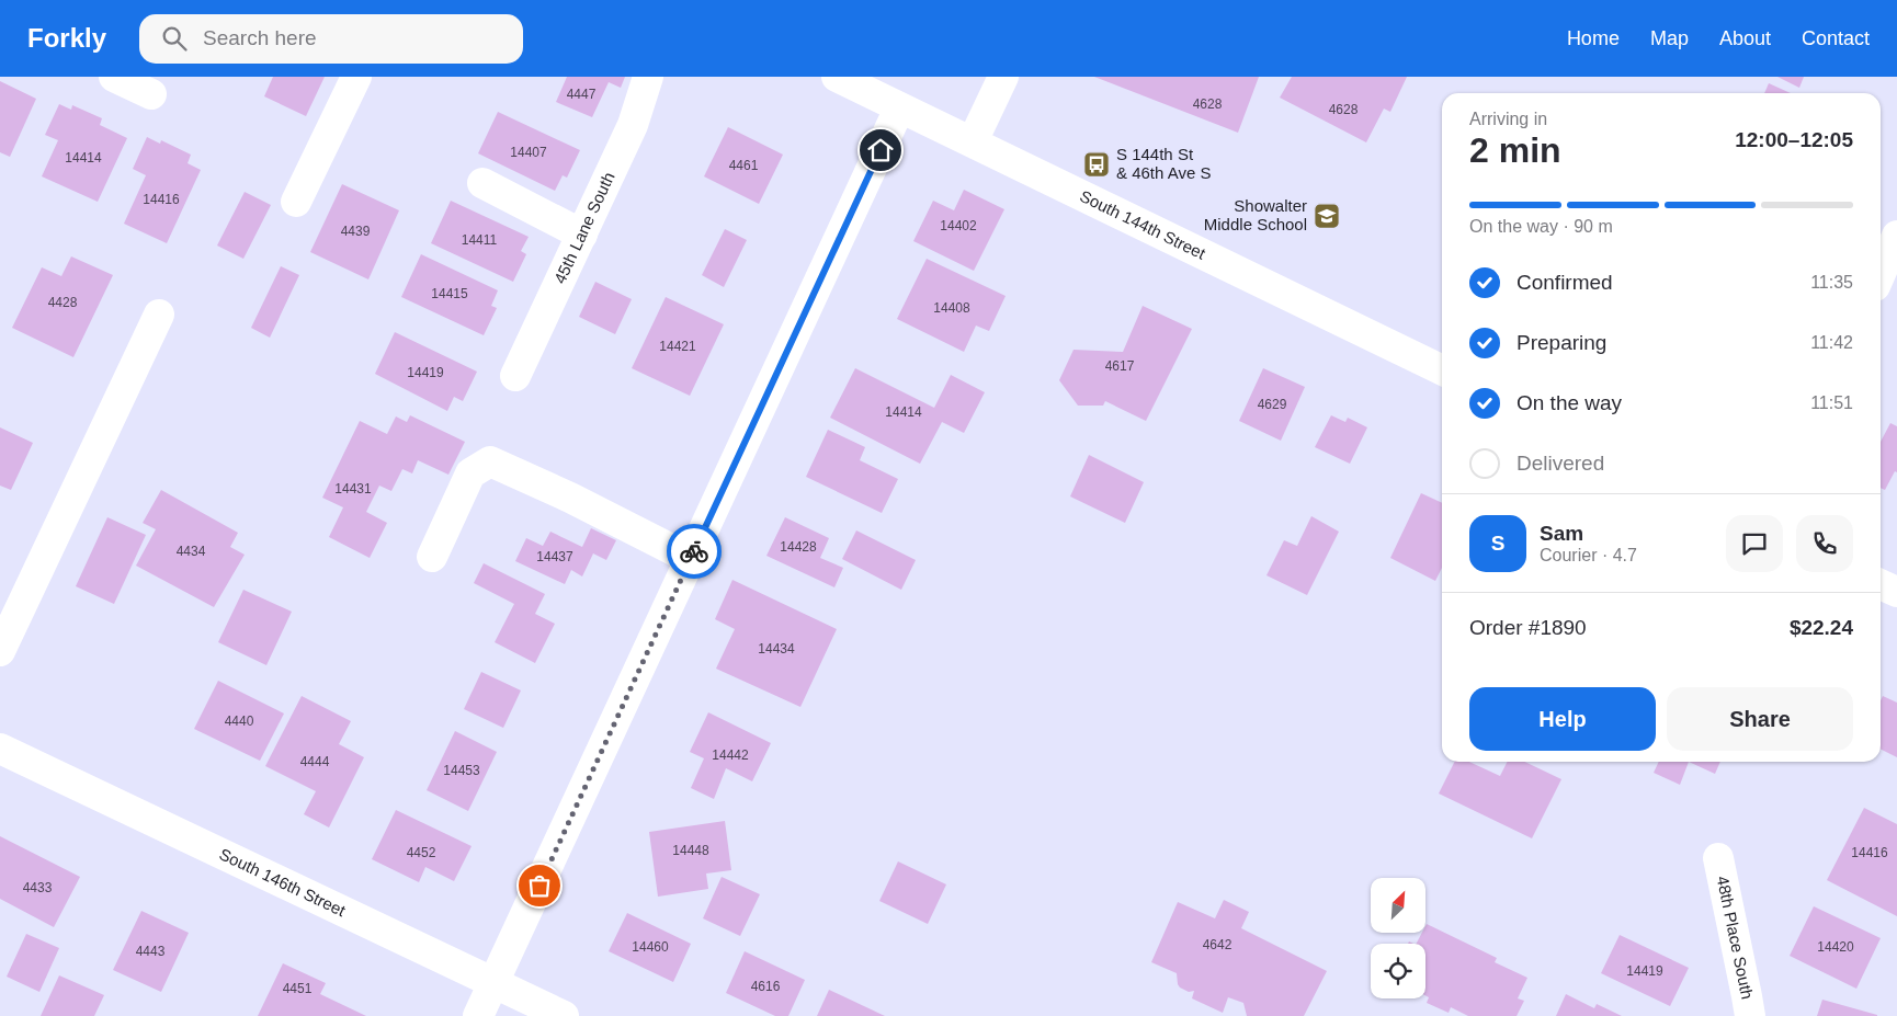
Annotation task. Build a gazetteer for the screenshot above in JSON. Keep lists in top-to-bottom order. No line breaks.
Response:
{"streets":{"street":["South 144th Street","45th Lane South","South 146th Street","48th Place South"]},"places":{"bus stop":["S 144th St & 46th Ave S"],"school or university":["Showalter Middle School"]},"house_numbers":["4447","4628","4628","14407","14414","4461","14416","14402","4439","14411","14415","4428","14408","14421","4617","14419","4629","14414","14431","14428","4434","14437","14434","4440","14442","4444","14453","14448","4452","14416","4433","4642","14460","14420","4443","14419","4616","4451"],"north":"top right","page":{"header":"Forkly","search":"Search here","nav":["Home","Map","About","Contact"],"heading":["2 min","Arriving in","12:00–12:05"],"panel":["Sam","Courier · 4.7","Order #1890","$22.24"],"bar":"On the way · 90 m","list":[["Confirmed","11:35"],["Preparing","11:42"],["On the way","11:51"],"Delivered"],"round":"S","buttons":["Help","Share"]}}
